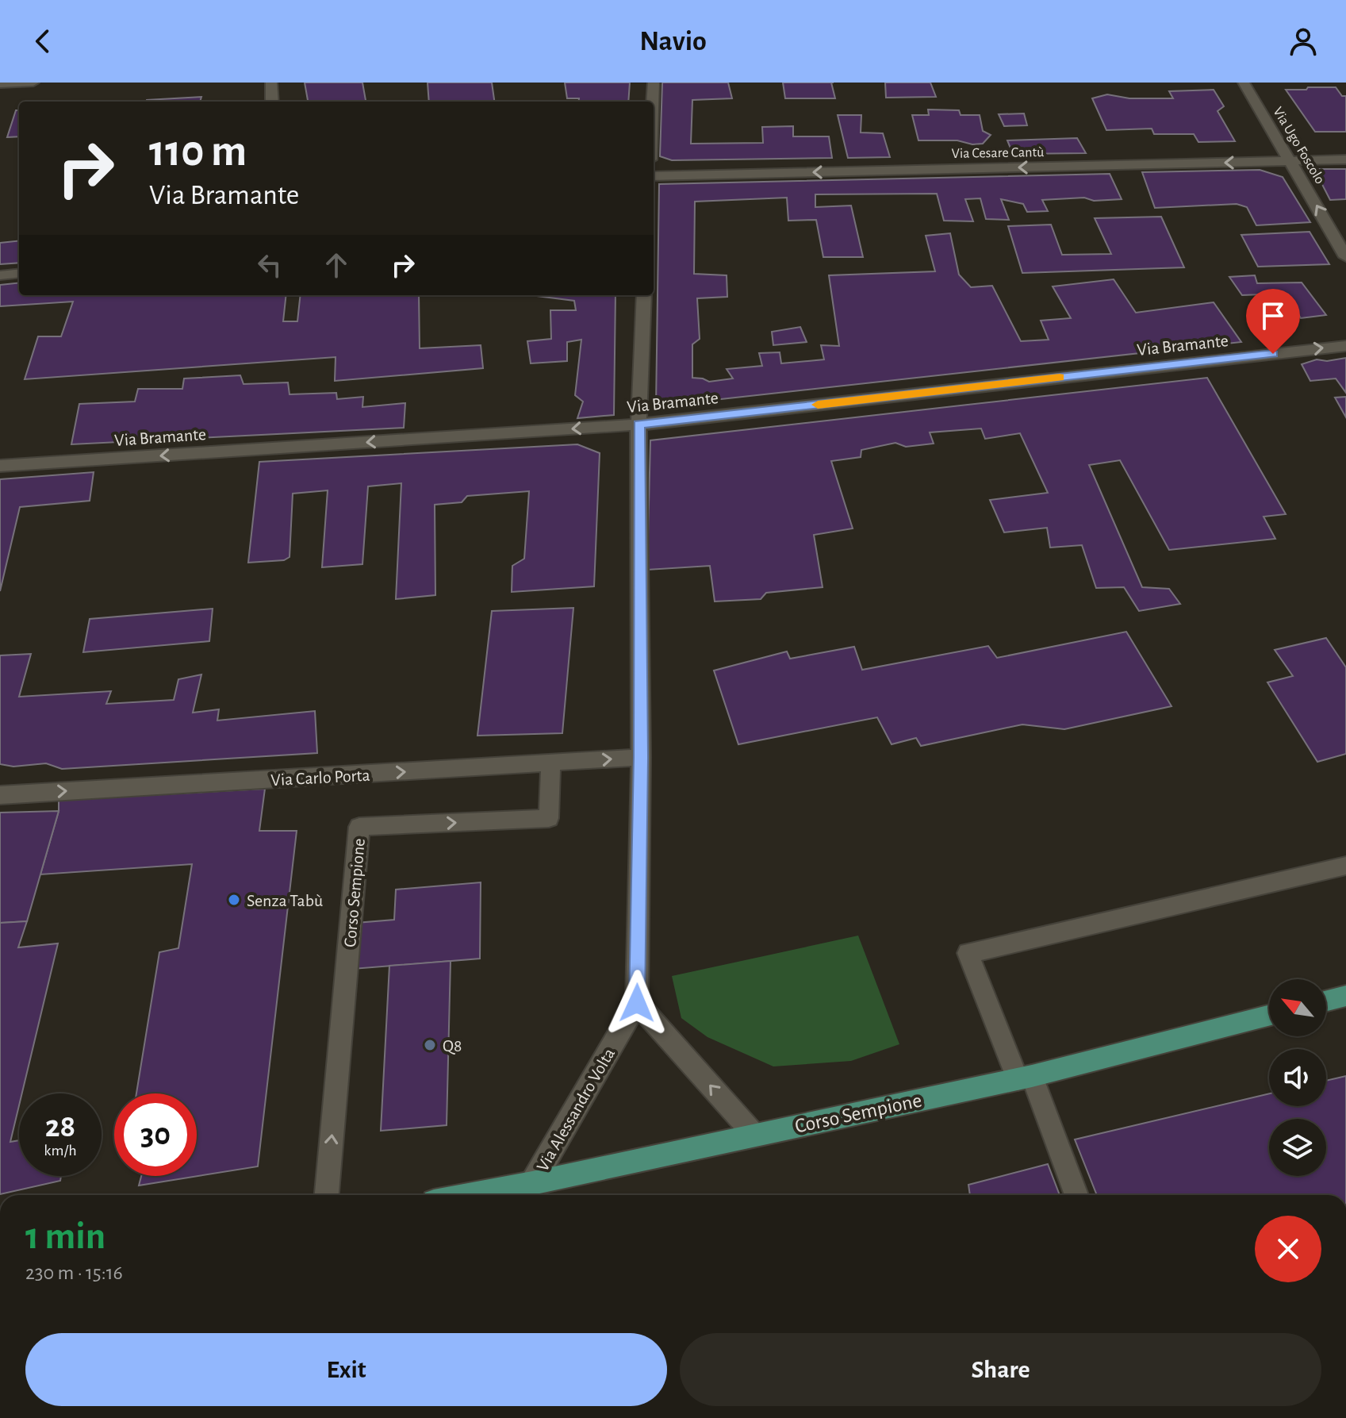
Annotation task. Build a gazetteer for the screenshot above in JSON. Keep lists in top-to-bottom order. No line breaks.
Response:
{"streets":{"main road":["Corso Sempione"],"street":["Via Ugo Foscolo","Via Cesare Cantù","Via Bramante","Via Carlo Porta","Via Alessandro Volta"]},"crossings":[["Via Ugo Foscolo","Via Cesare Cantù"],["Via Bramante","Via Alessandro Volta"],["Via Carlo Porta","Corso Sempione"],["Via Carlo Porta","Via Alessandro Volta"],["Corso Sempione","Via Alessandro Volta"]],"one_way":["Via Ugo Foscolo","Via Cesare Cantù","Via Carlo Porta"],"places":["Senza Tabù","Q8"],"north":"top left","page":{"header":"Navio","turn":["110 m","Via Bramante"],"speed":"28 km/h","limit":"30","heading":["1 min","230 m · 15:16"],"buttons":["Exit","Share"]}}
